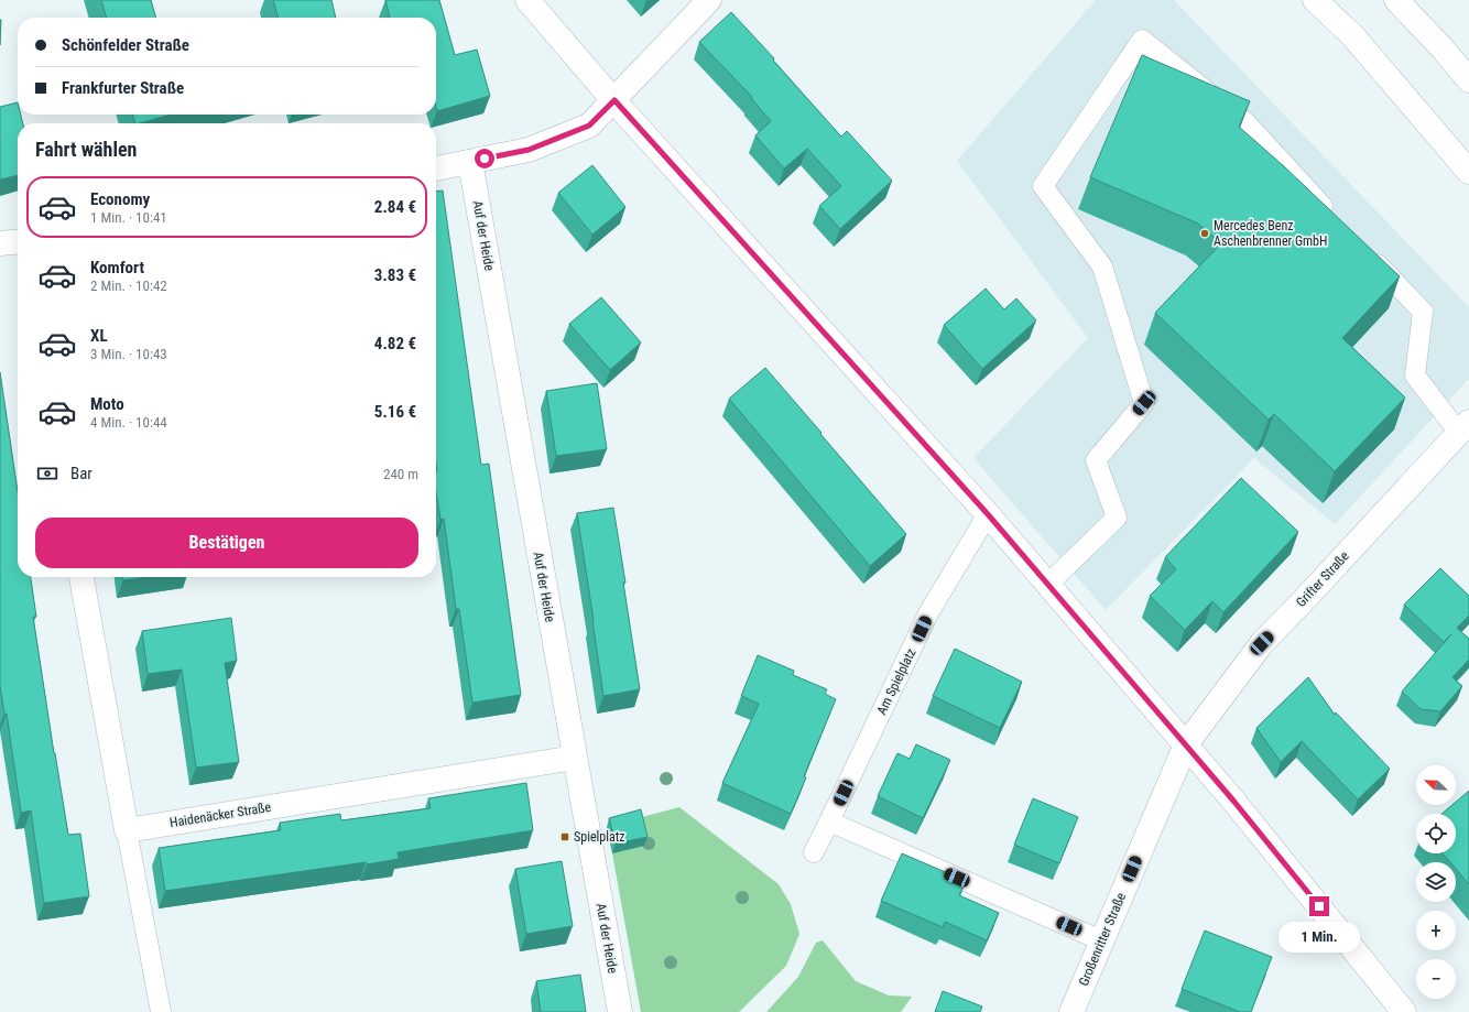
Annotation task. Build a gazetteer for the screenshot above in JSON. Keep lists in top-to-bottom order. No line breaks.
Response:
{"streets":{"main road":["Auf der Heide","Grifter Straße","Haidenäcker Straße","Großenritter Straße"],"lane":["Am Spielplatz"]},"crossings":[["Auf der Heide","Haidenäcker Straße"],["Grifter Straße","Großenritter Straße"]],"places":{"other":["Mercedes Benz Aschenbrenner GmbH"],"transit":["Spielplatz"]},"north":"top left","page":{"banner":["Schönfelder Straße","Frankfurter Straße"],"heading":"Fahrt wählen","list":[{"name":"Economy","note":"1 Min. · 10:41","value":"2.84 €"},{"name":"Komfort","note":"2 Min. · 10:42","value":"3.83 €"},{"name":"XL","note":"3 Min. · 10:43","value":"4.82 €"},{"name":"Moto","note":"4 Min. · 10:44","value":"5.16 €"}],"pay":["Bar","240 m"],"buttons":"Bestätigen","map_buttons":["+","−"],"bubble":"1 Min."}}
